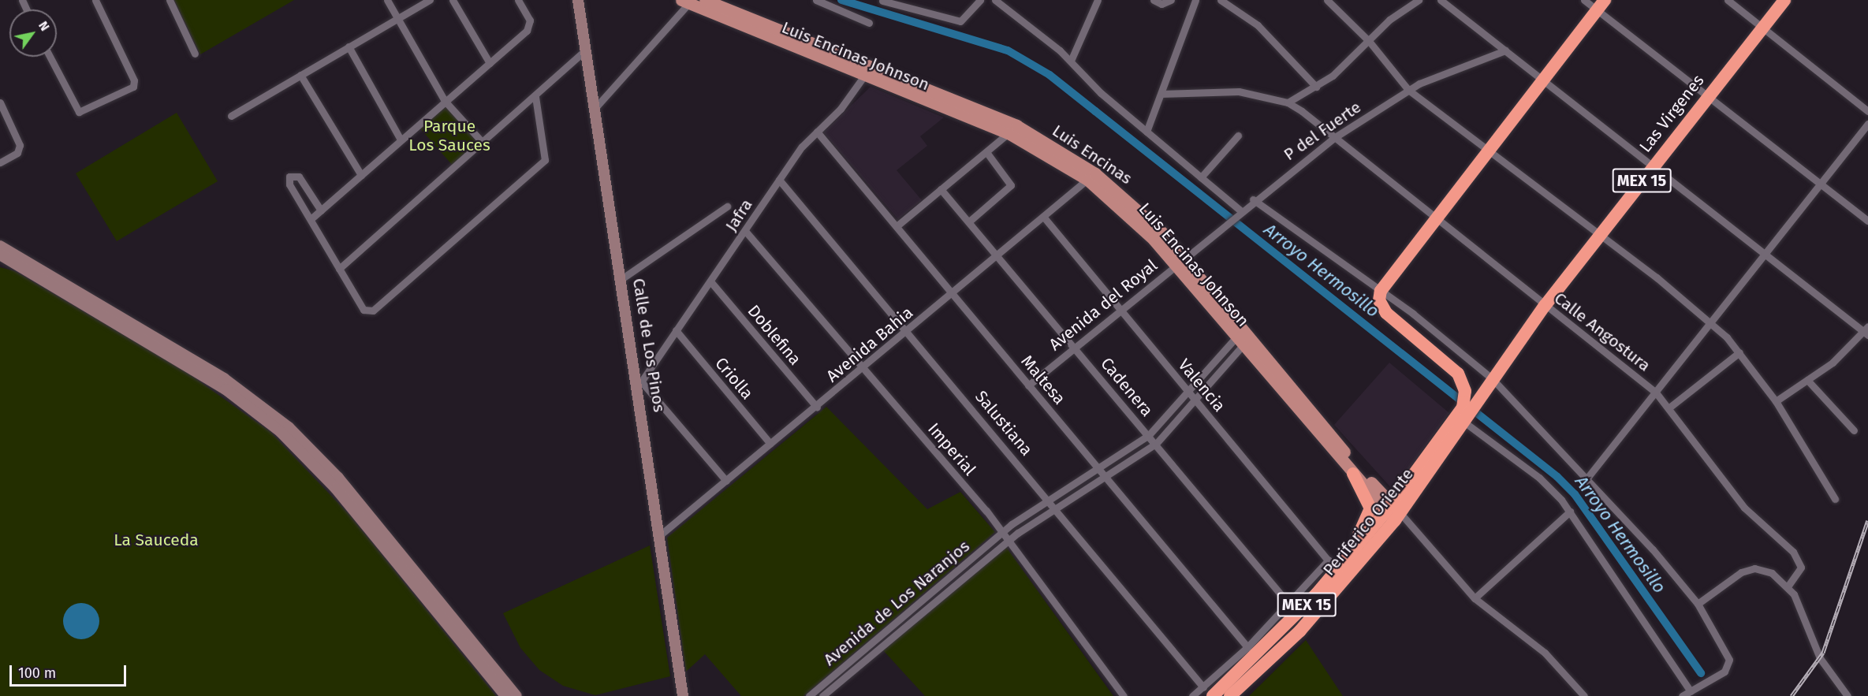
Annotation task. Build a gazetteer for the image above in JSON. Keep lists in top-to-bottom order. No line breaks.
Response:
{"streets":{"highway":["Las Virgenes","MEX 15","Periferico Oriente"],"main road":["Luis Encinas Johnson","Calle de Los Pinos"],"street":["P del Fuerte","Jafra","Avenida del Royal","Calle Angostura","Doblefina","Avenida Bahia","Criolla","Maltesa","Valencia","Cadenera","Salustiana","Imperial","Avenida de Los Naranjos"]},"crossings":[["Luis Encinas Johnson","P del Fuerte"],["Luis Encinas Johnson","Jafra"],["Luis Encinas Johnson","Avenida del Royal"],["Luis Encinas Johnson","Avenida Bahia"],["Luis Encinas Johnson","Periferico Oriente"],["Las Virgenes","MEX 15"],["Las Virgenes","Calle Angostura"],["P del Fuerte","Avenida del Royal"],["P del Fuerte","Calle Angostura"],["MEX 15","Periferico Oriente"],["Jafra","Doblefina"],["Jafra","Calle de Los Pinos"],["Jafra","Criolla"],["Jafra","Maltesa"],["Jafra","Salustiana"],["Jafra","Imperial"],["Avenida del Royal","Maltesa"],["Avenida del Royal","Valencia"],["Avenida del Royal","Cadenera"],["Doblefina","Avenida Bahia"],["Avenida Bahia","Calle de Los Pinos"],["Avenida Bahia","Criolla"],["Avenida Bahia","Maltesa"],["Avenida Bahia","Valencia"],["Avenida Bahia","Cadenera"],["Avenida Bahia","Salustiana"],["Avenida Bahia","Imperial"],["Valencia","Periferico Oriente"],["Salustiana","Periferico Oriente"],["Imperial","Avenida de Los Naranjos"]],"water":["Arroyo Hermosillo"],"parks":["Parque Los Sauces","La Sauceda"],"scale_bar":"100 m","north":"top right"}
